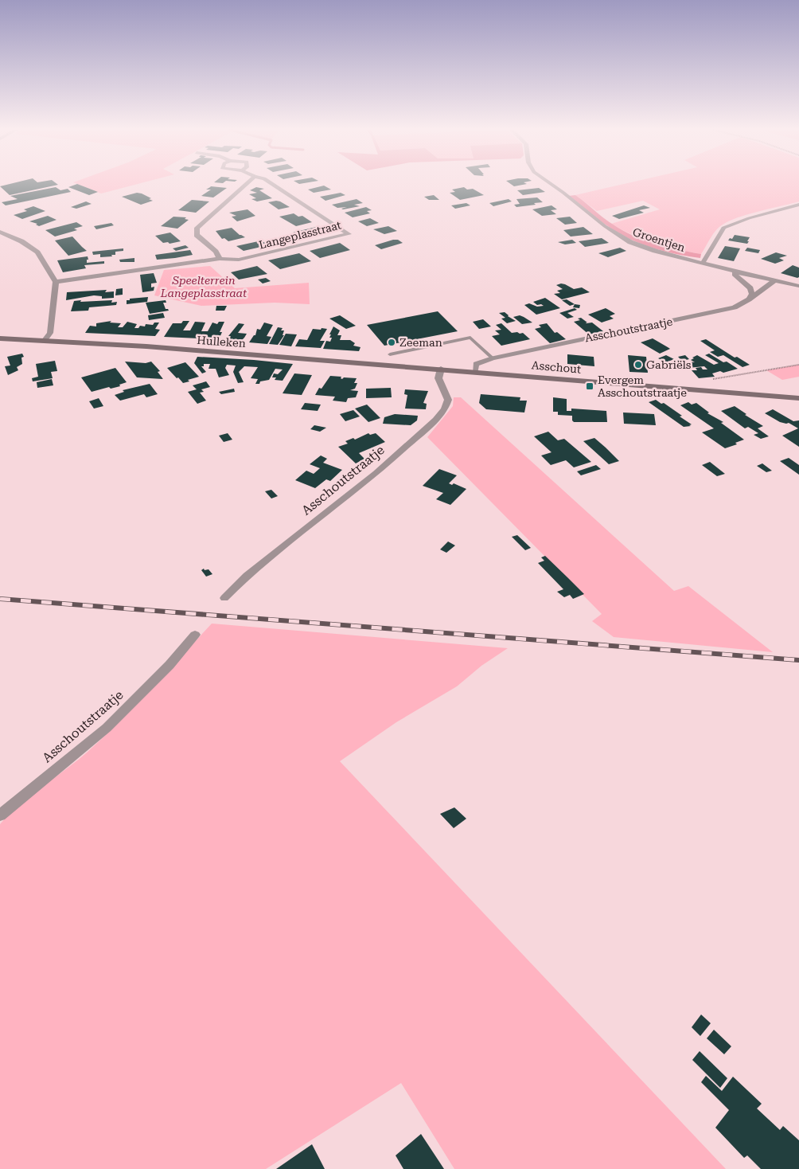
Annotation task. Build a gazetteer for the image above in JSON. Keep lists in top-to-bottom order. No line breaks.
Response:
{"streets":{"main road":["Hulleken","Asschout"],"street":["Langeplasstraat","Groentjen","Asschoutstraatje"]},"crossings":[["Groentjen","Asschoutstraatje"],["Asschoutstraatje","Hulleken"],["Asschoutstraatje","Asschout"],["Hulleken","Asschout"]],"parks":["Speelterrein Langeplasstraat"],"places":{"other":["Zeeman","Gabriëls"],"transit":["Evergem Asschoutstraatje"]}}
